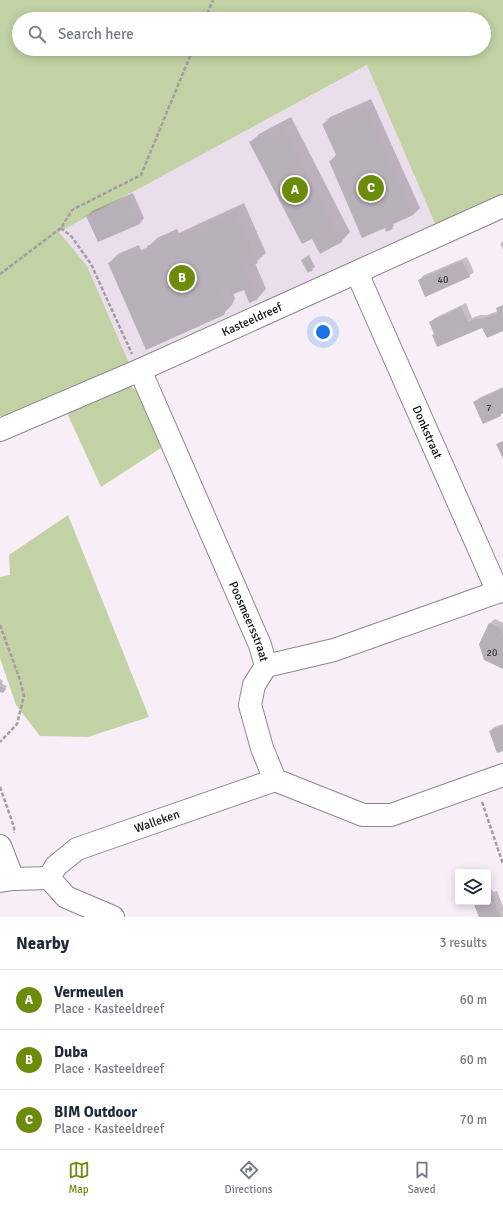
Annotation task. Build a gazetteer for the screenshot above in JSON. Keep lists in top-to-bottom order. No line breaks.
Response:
{"streets":{"street":["Kasteeldreef","Donkstraat","Poosmeersstraat","Walleken"]},"crossings":[["Kasteeldreef","Donkstraat"],["Kasteeldreef","Poosmeersstraat"],["Donkstraat","Poosmeersstraat"]],"house_numbers":["40","7","20"],"page":{"search":"Search here","pins":["C","A","B"],"heading":["Nearby","3 results"],"list":[{"mark":"A","name":"Vermeulen","note":"Place · Kasteeldreef","value":"60 m"},{"mark":"B","name":"Duba","note":"Place · Kasteeldreef","value":"60 m"},{"mark":"C","name":"BIM Outdoor","note":"Place · Kasteeldreef","value":"70 m"}],"nav":["Map","Directions","Saved"]}}
